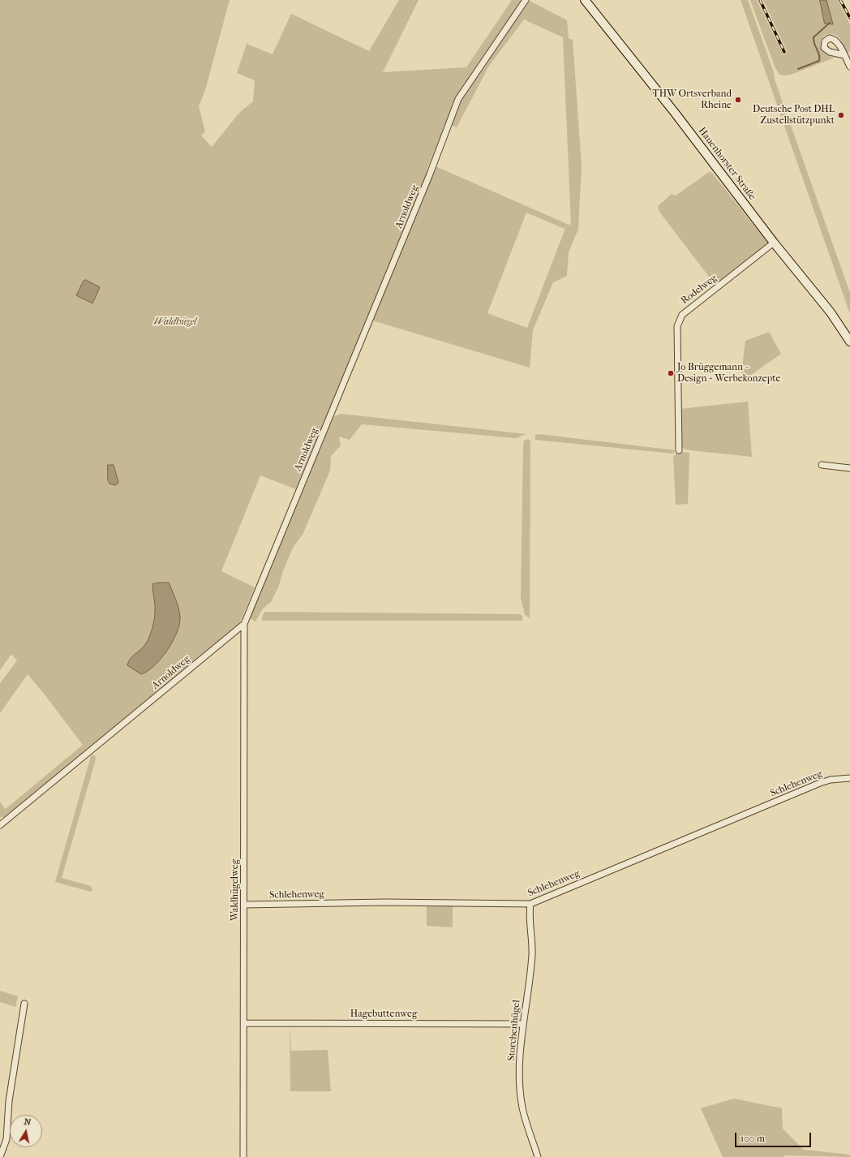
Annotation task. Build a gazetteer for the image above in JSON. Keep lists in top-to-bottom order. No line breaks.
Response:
{"streets":{"street":["Hauenhorster Straße","Arnoldweg","Rodelweg","Schlehenweg","Waldhügelweg","Hagebuttenweg","Storchenhügel"]},"crossings":[["Hauenhorster Straße","Rodelweg"],["Arnoldweg","Waldhügelweg"],["Schlehenweg","Waldhügelweg"],["Schlehenweg","Storchenhügel"],["Waldhügelweg","Hagebuttenweg"],["Hagebuttenweg","Storchenhügel"]],"parks":["Waldhügel"],"places":["THW Ortsverband Rheine","Deutsche Post DHL Zustellstützpunkt","Jo Brüggemann - Design + Werbekonzepte"],"scale_bar":"100 m","north":"top"}
